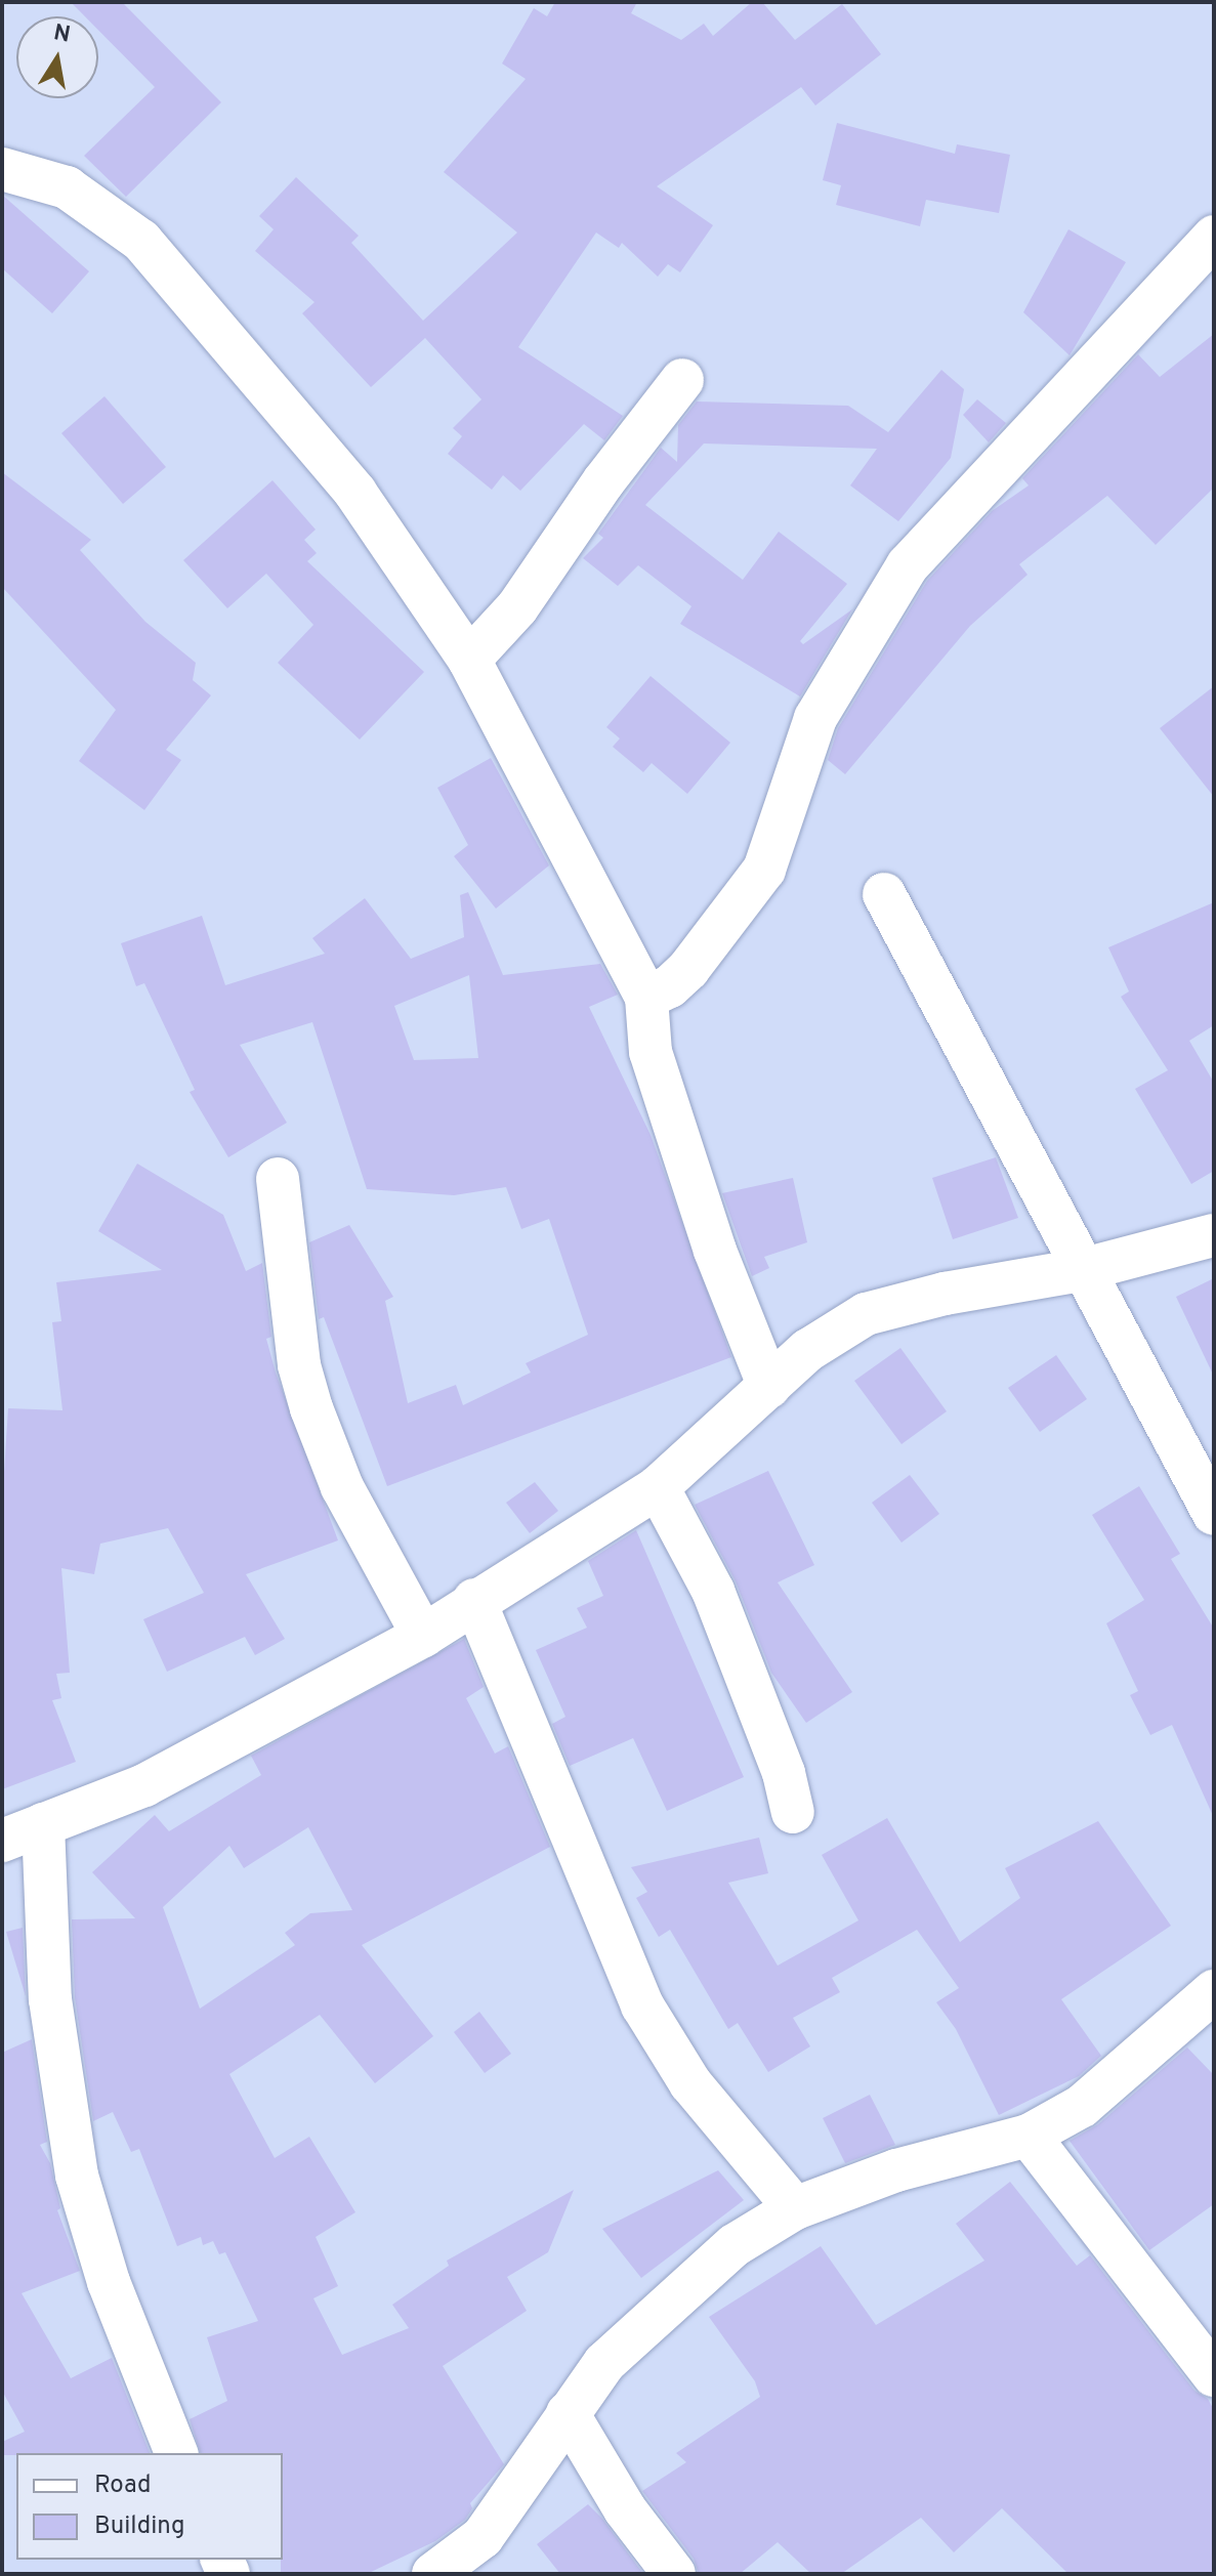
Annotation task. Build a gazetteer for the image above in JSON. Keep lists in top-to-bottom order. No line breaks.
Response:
{"legend":["Road","Building"],"north":"top"}
